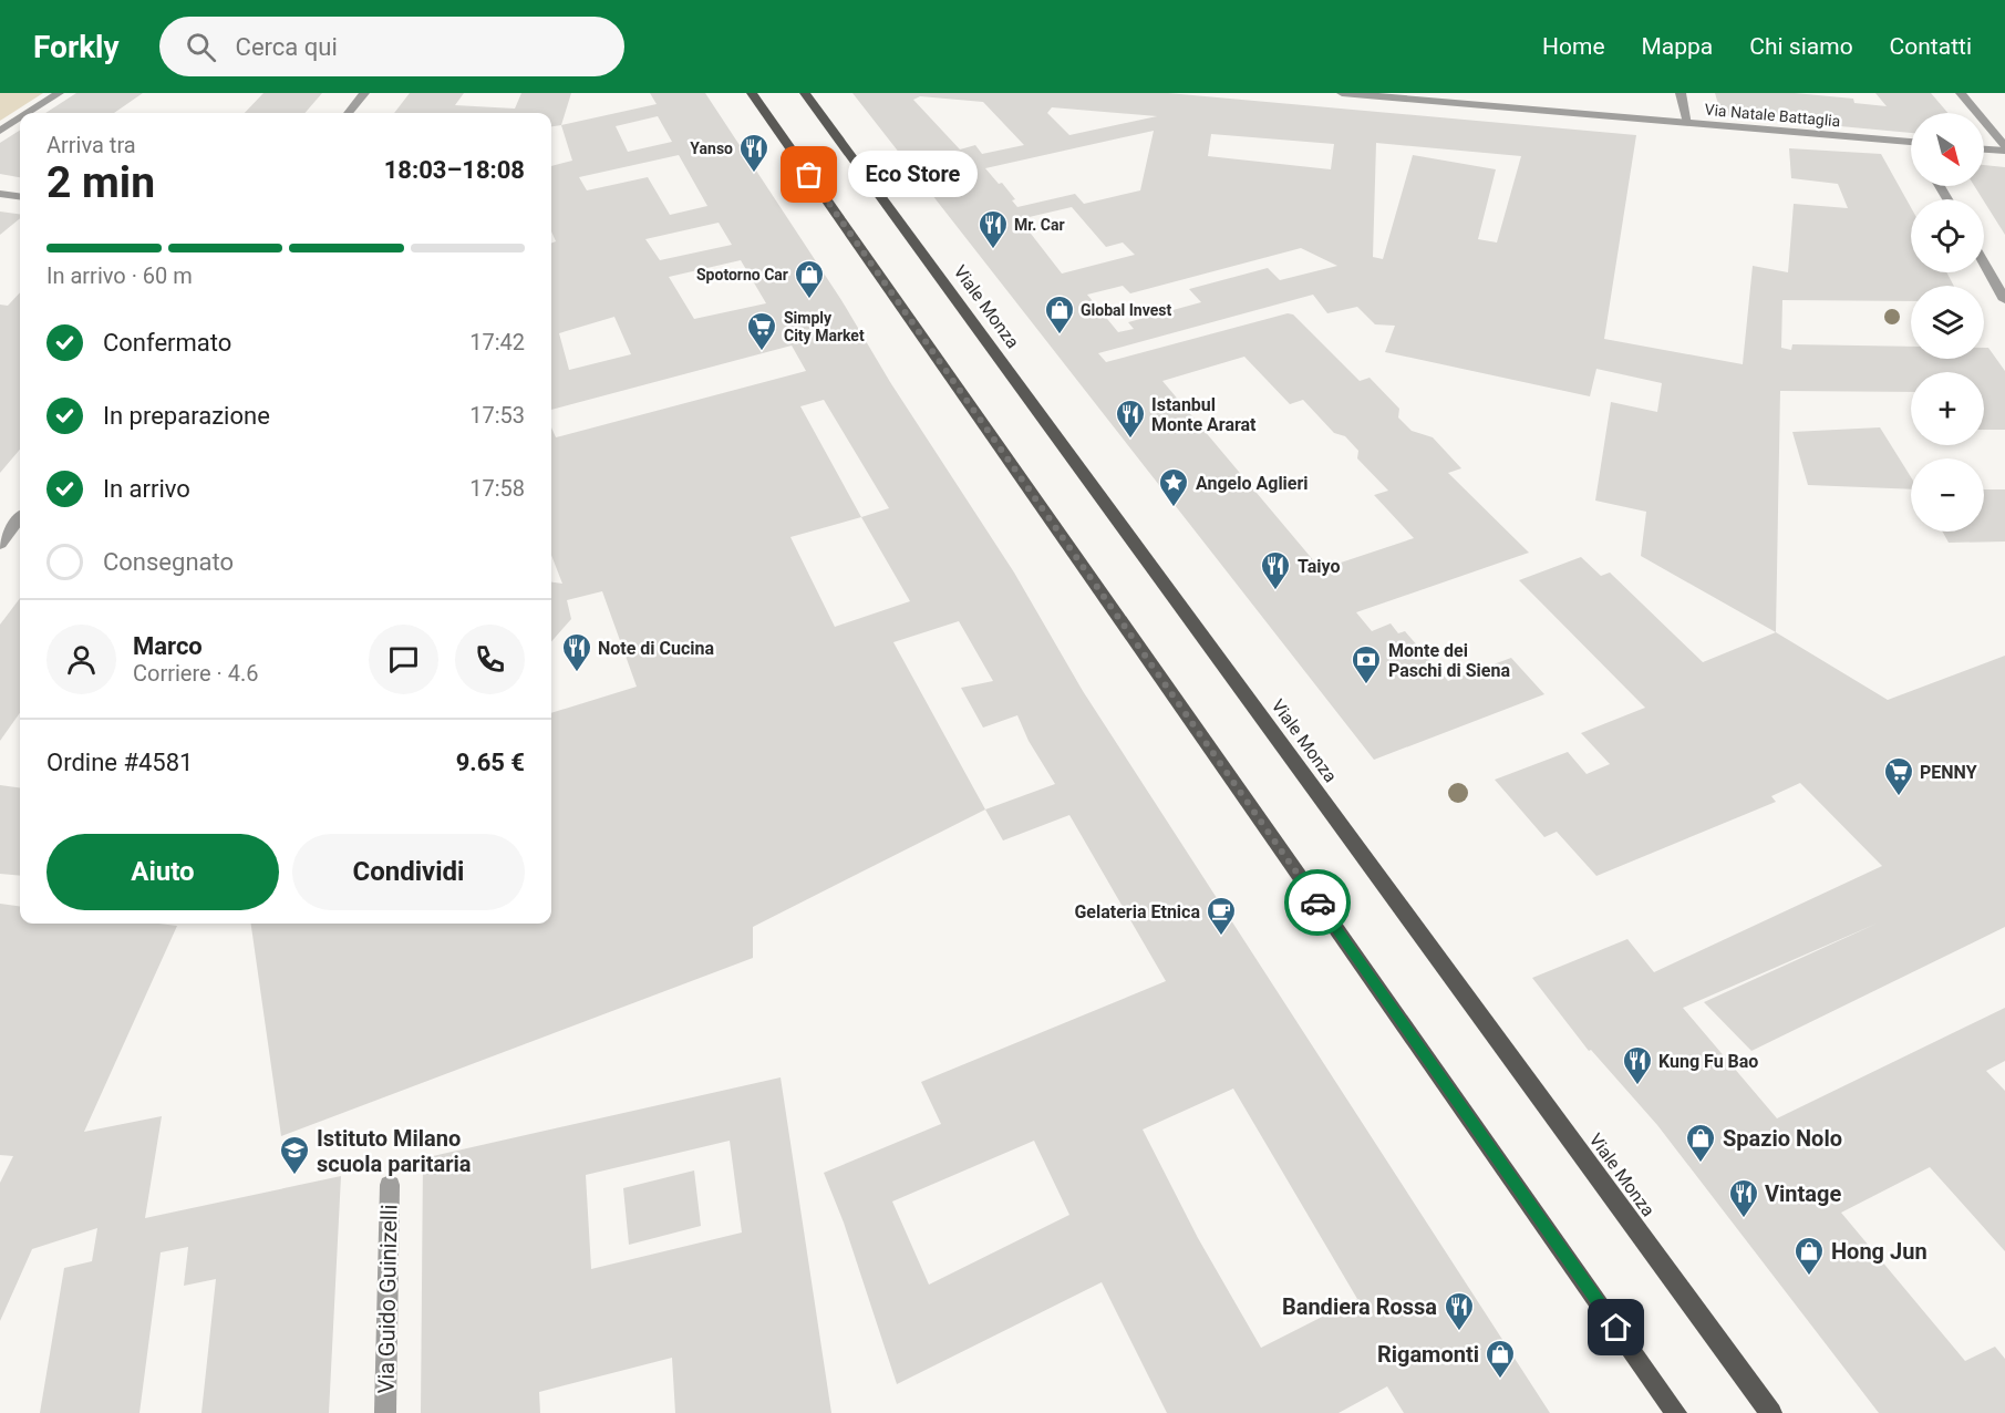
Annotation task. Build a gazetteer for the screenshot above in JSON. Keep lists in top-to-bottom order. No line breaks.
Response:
{"streets":{"main road":["Viale Monza"],"street":["Via Natale Battaglia","Via Guido Guinizelli"]},"places":{"restaurant":["Yanso","Mr. Car","Istanbul Monte Ararat","Taiyo","Note di Cucina","Kung Fu Bao","Vintage","Bandiera Rossa"],"other":["Eco Store"],"shop":["Spotorno Car","Global Invest","Spazio Nolo","Hong Jun","Rigamonti"],"supermarket":["Simply City Market","PENNY"],"place":["Angelo Aglieri"],"bank":["Monte dei Paschi di Siena"],"cafe":["Gelateria Etnica"],"school or university":["Istituto Milano scuola paritaria"]},"north":"bottom right","page":{"header":"Forkly","search":"Cerca qui","nav":["Home","Mappa","Chi siamo","Contatti"],"map_buttons":["+","−"],"heading":["2 min","Arriva tra","18:03–18:08"],"panel":["Marco","Corriere · 4.6","Ordine #4581","9.65 €"],"bubble":"Eco Store","bar":"In arrivo · 60 m","list":[["Confermato","17:42"],["In preparazione","17:53"],["In arrivo","17:58"],"Consegnato"],"buttons":["Aiuto","Condividi"]}}
